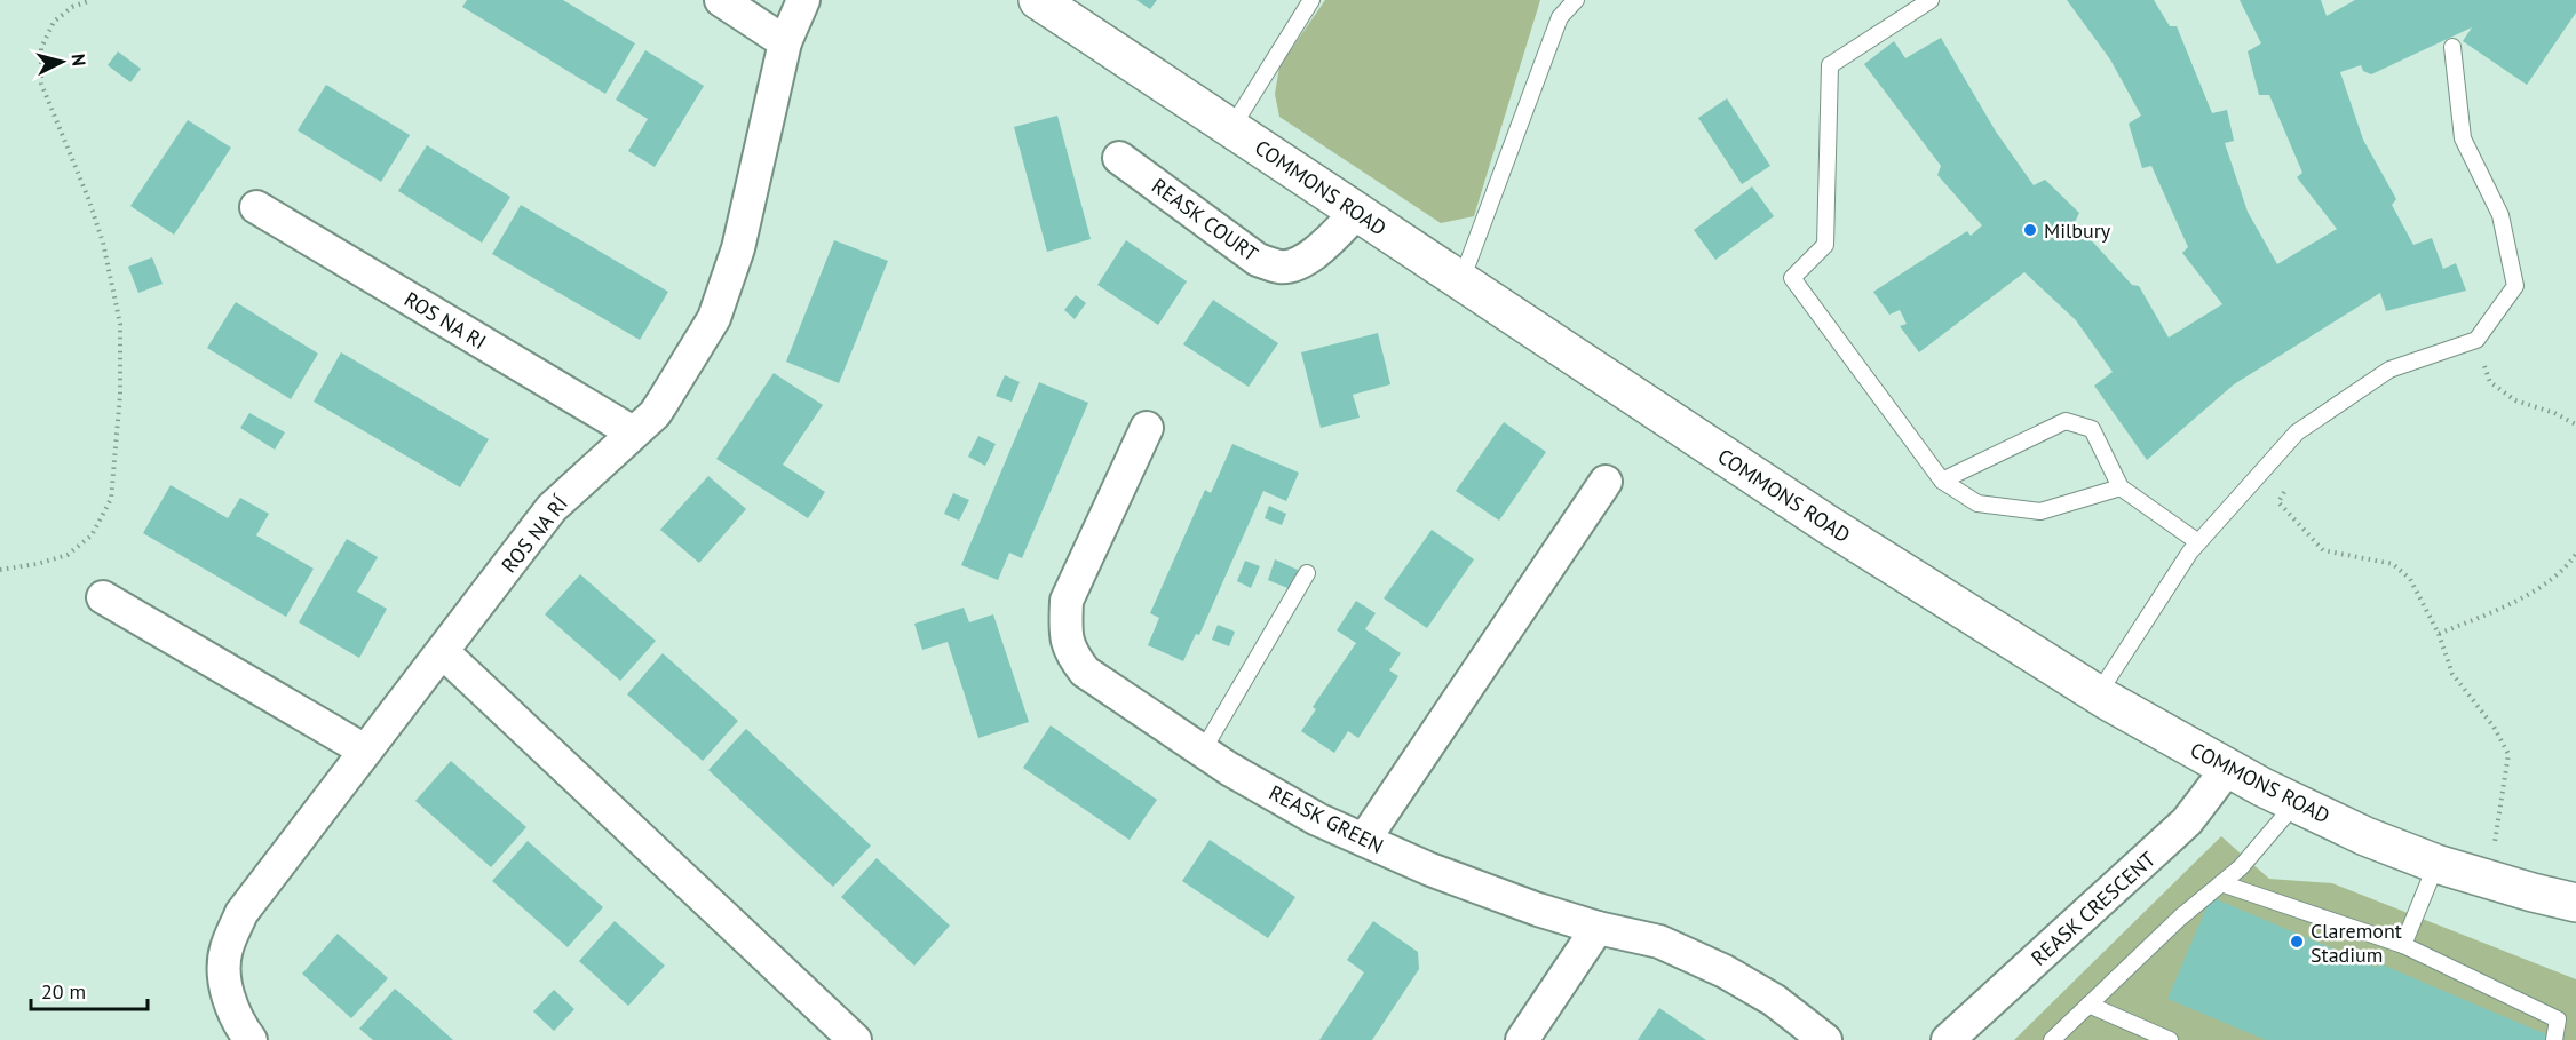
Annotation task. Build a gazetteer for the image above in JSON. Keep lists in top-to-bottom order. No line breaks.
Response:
{"streets":{"street":["COMMONS ROAD","REASK COURT","ROS NA RI","ROS NA RÍ","REASK GREEN","REASK CRESCENT"]},"crossings":[["COMMONS ROAD","REASK COURT"],["COMMONS ROAD","REASK CRESCENT"],["ROS NA RI","ROS NA RÍ"]],"places":["Milbury","Claremont Stadium"],"scale_bar":"20 m","north":"right"}
